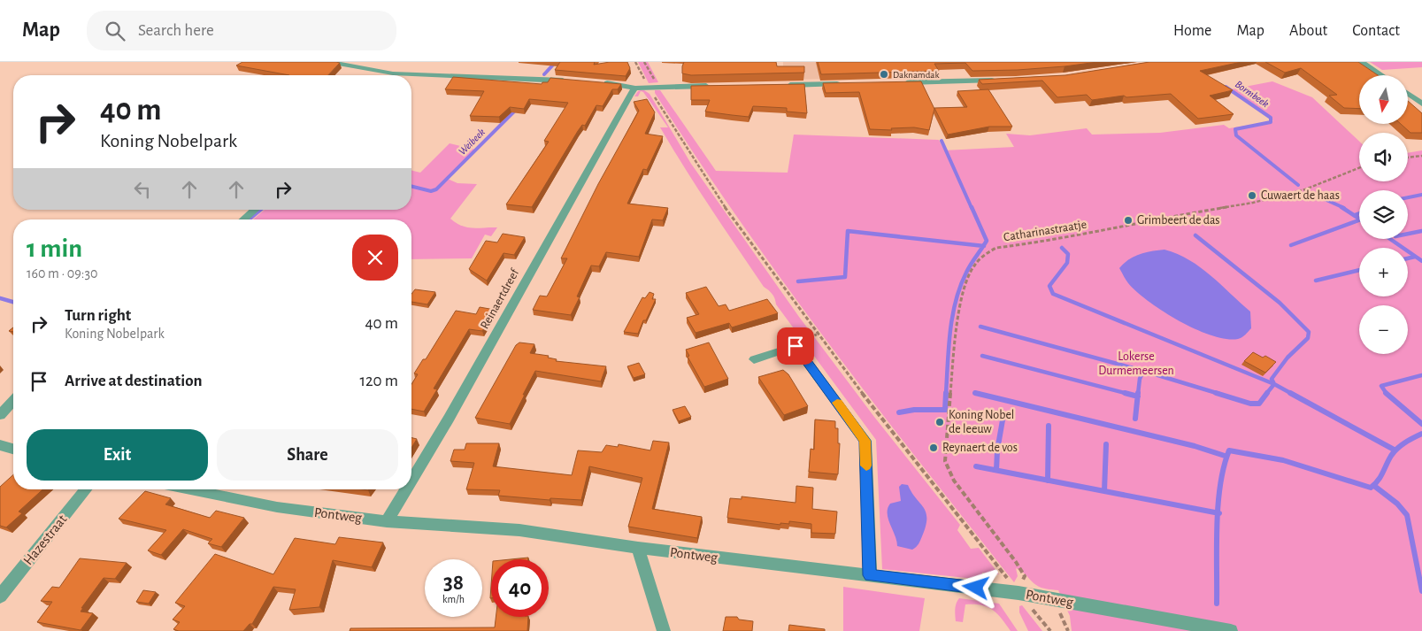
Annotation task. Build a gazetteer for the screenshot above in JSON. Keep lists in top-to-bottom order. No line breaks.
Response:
{"streets":{"street":["Reinaertdreef","Pontweg","Hazestraat"],"path":["Catharinastraatje"]},"crossings":[["Catharinastraatje","Pontweg"],["Reinaertdreef","Pontweg"]],"water":["Bormbeek","Weibeek"],"parks":["Lokerse Durmemeersen"],"places":["Daknamdak","Cuwaert de haas","Grimbeert de das","Koning Nobel de leeuw","Reynaert de vos"],"north":"bottom","page":{"header":"Map","search":"Search here","nav":["Home","Map","About","Contact"],"map_buttons":["+","−"],"turn":["40 m","Koning Nobelpark"],"heading":["1 min","160 m · 09:30"],"list":[{"name":"Turn right","note":"Koning Nobelpark","value":"40 m"},{"name":"Arrive at destination","value":"120 m"}],"buttons":["Exit","Share"],"speed":"38 km/h","limit":"40"}}
